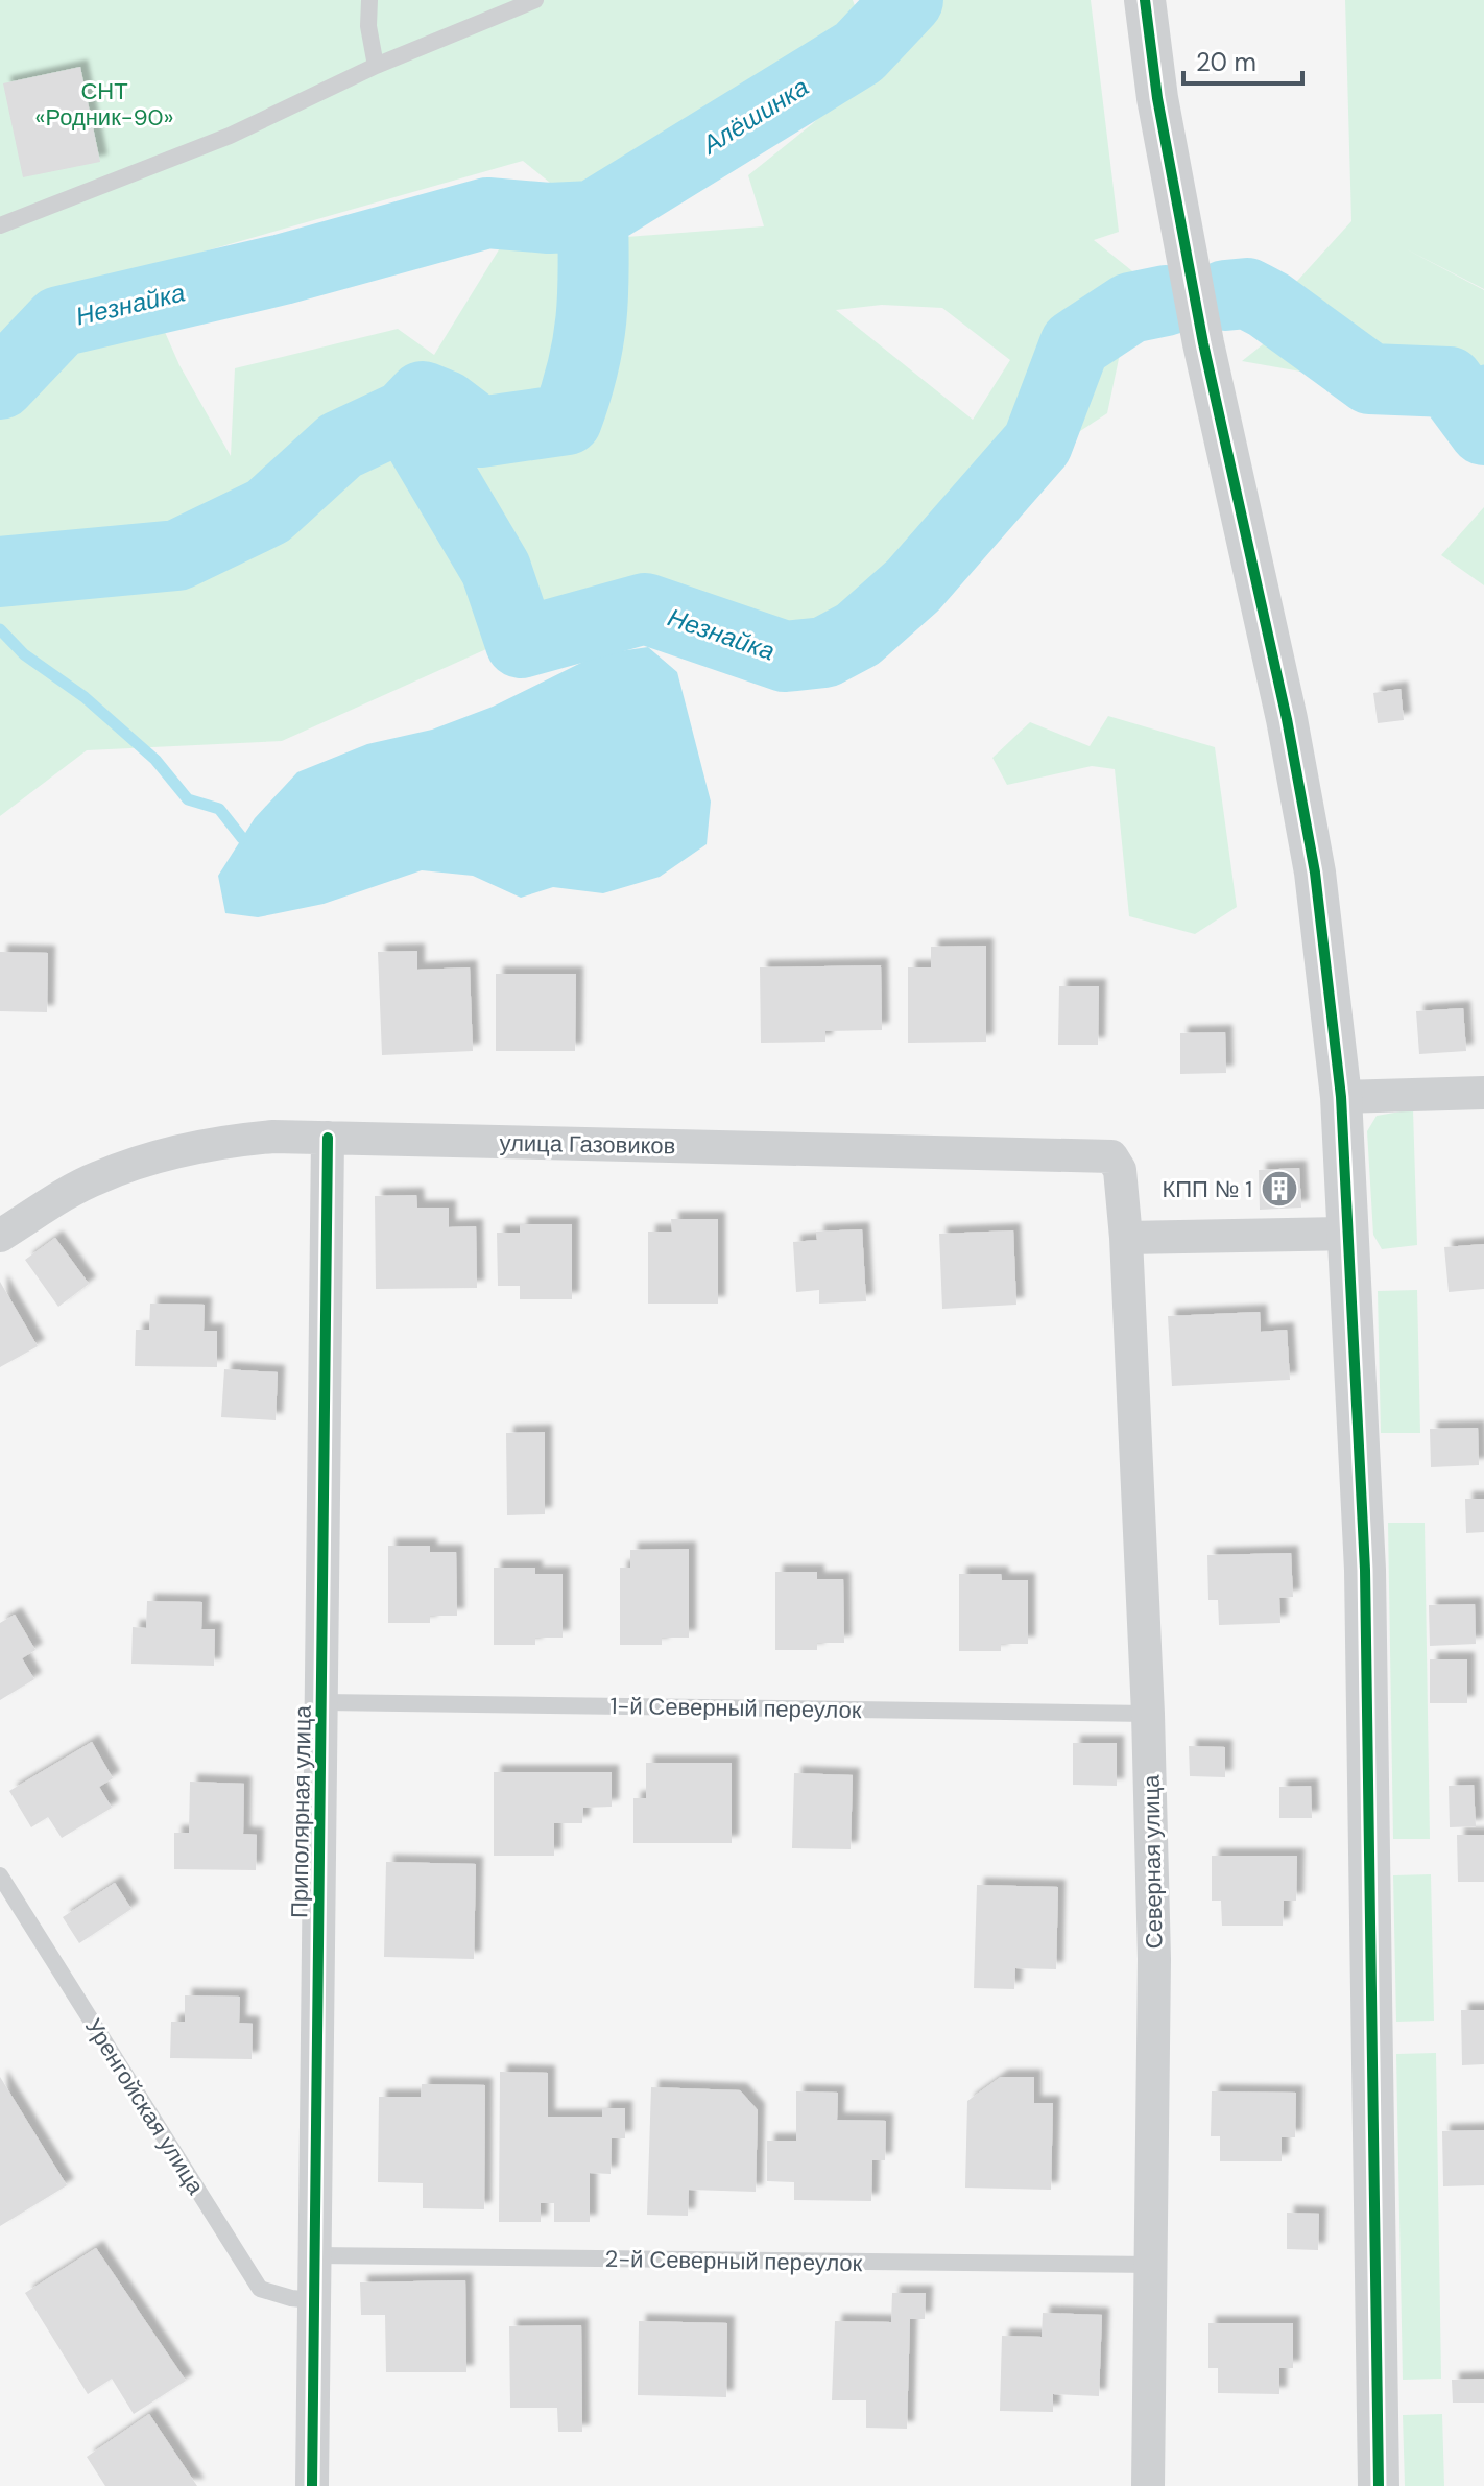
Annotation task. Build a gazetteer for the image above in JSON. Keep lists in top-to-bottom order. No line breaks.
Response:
{"streets":{"street":["улица Газовиков","Приполярная улица","Северная улица"],"lane":["1-й Северный переулок","Уренгойская улица","2-й Северный переулок"]},"crossings":[["улица Газовиков","Приполярная улица"],["улица Газовиков","Северная улица"],["1-й Северный переулок","Приполярная улица"],["1-й Северный переулок","Северная улица"],["Приполярная улица","Уренгойская улица"],["Приполярная улица","2-й Северный переулок"],["Северная улица","2-й Северный переулок"]],"water":["Алёшинка","Незнайка"],"parks":["СНТ «Родник-90»"],"places":{"building":["КПП № 1"]},"scale_bar":"20 m"}
